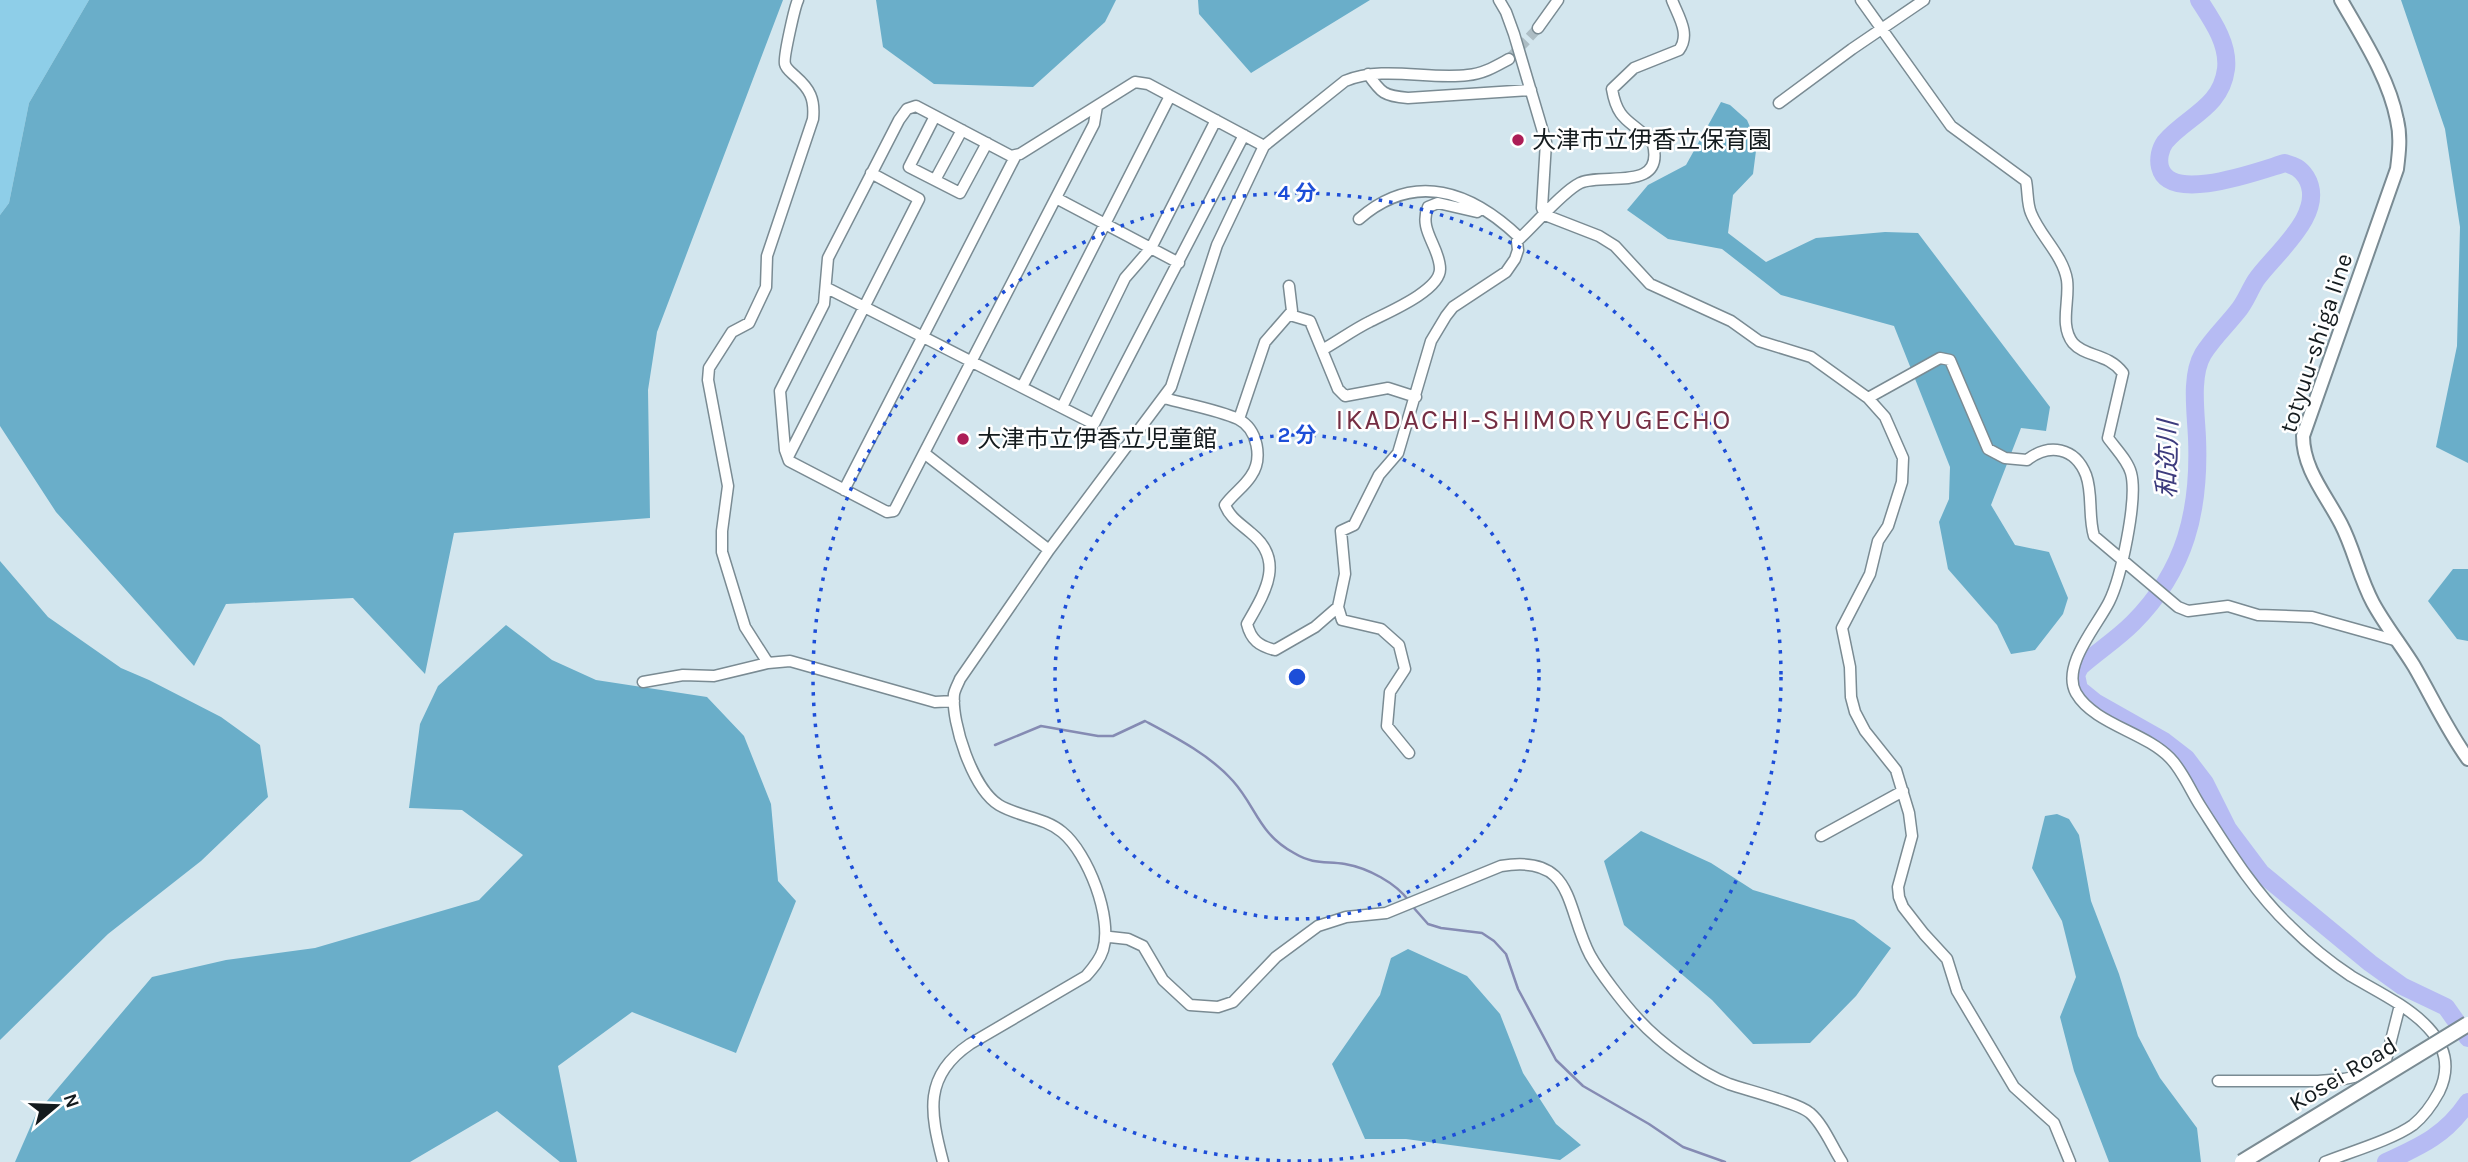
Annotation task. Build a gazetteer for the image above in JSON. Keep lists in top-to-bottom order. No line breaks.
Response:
{"streets":{"highway":["Kosei Road"],"main road":["totyuu-shiga line"]},"districts":["IKADACHI-SHIMORYUGECHO"],"water":["和迩川"],"places":["大津市立伊香立保育園","大津市立伊香立児童館"],"north":"right","rings":["4 分","2 分"]}
